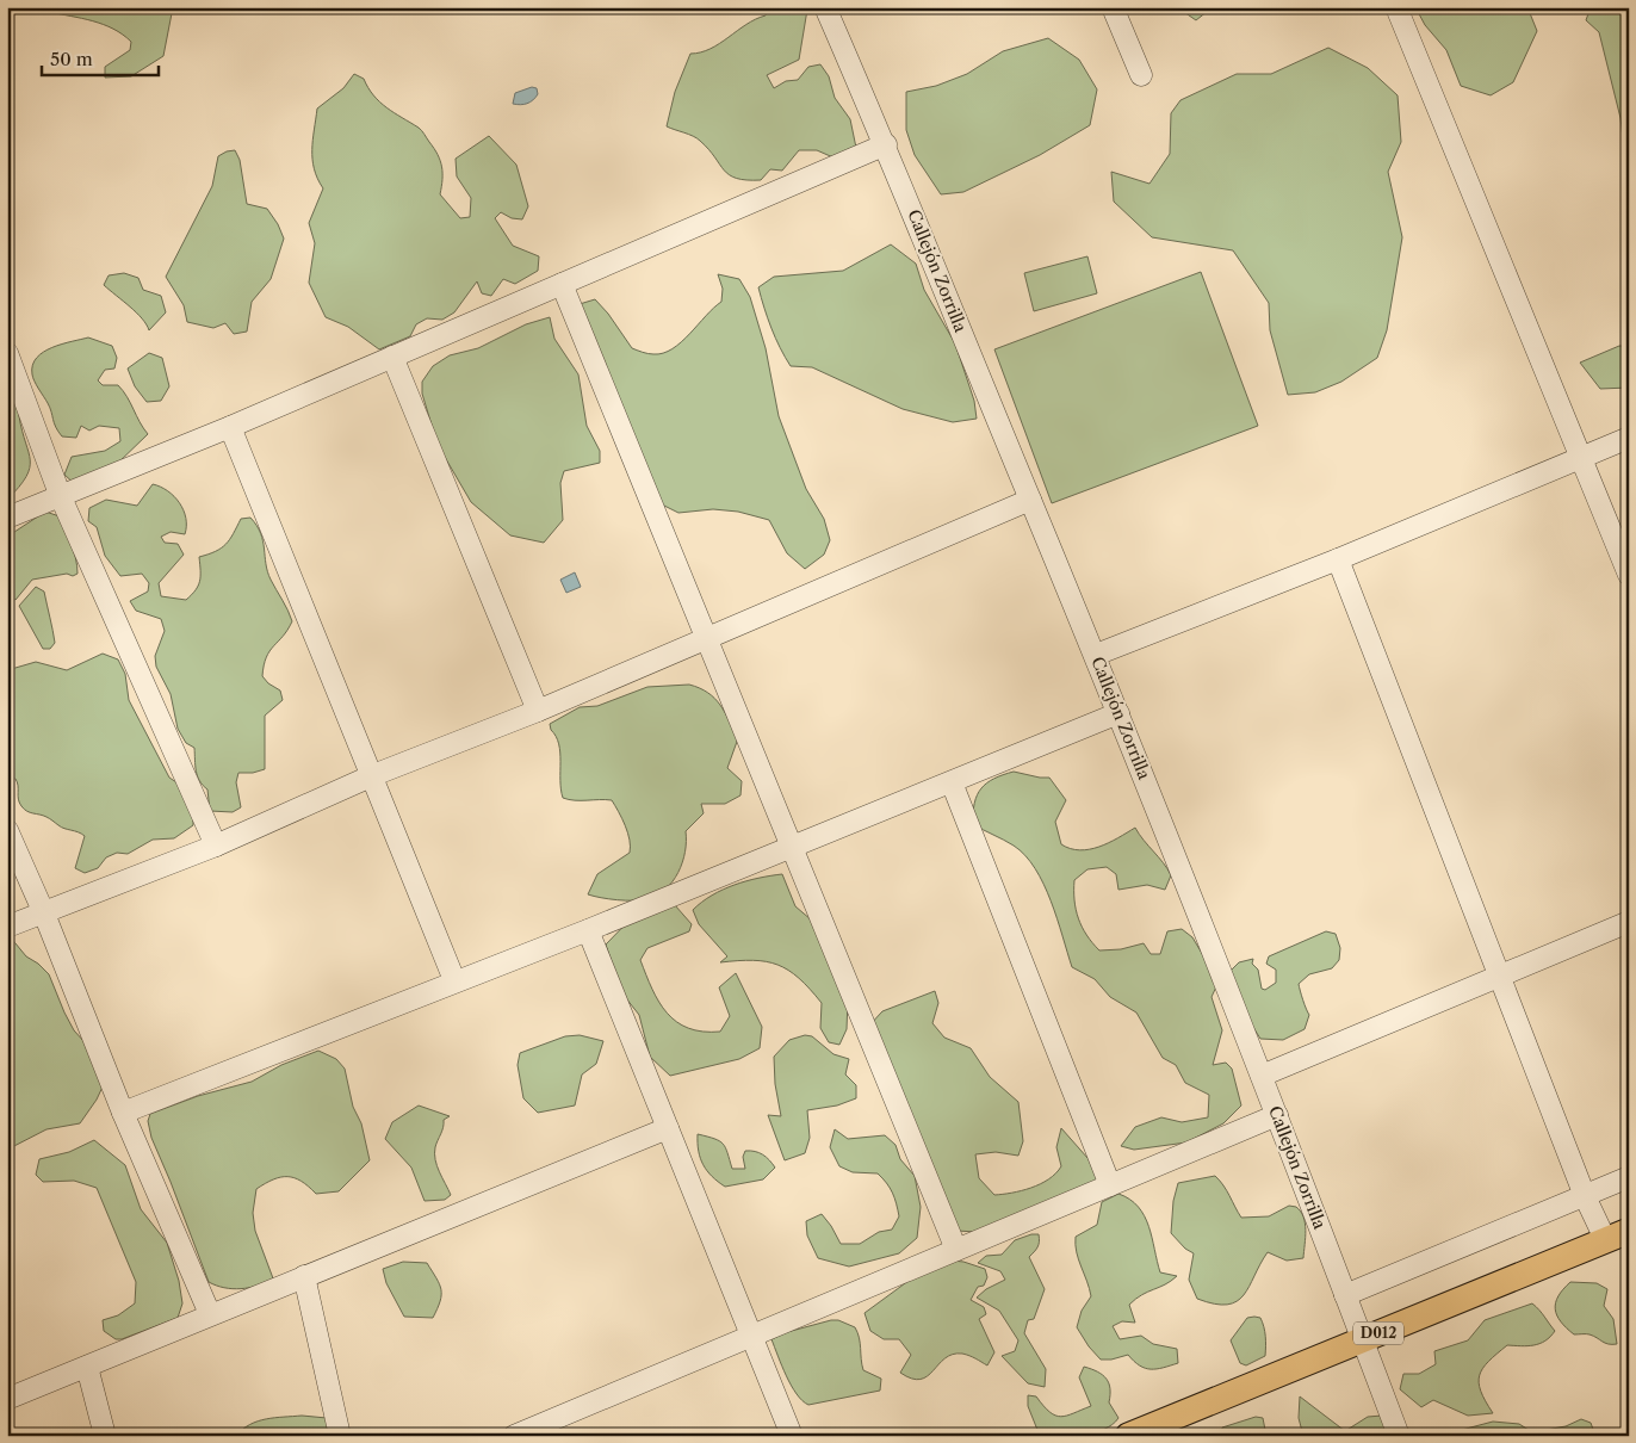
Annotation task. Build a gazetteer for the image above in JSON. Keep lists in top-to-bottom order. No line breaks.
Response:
{"streets":{"main road":["D012"],"street":["Callejón Zorrilla"]},"crossings":[["Callejón Zorrilla","D012"]],"scale_bar":"50 m"}
